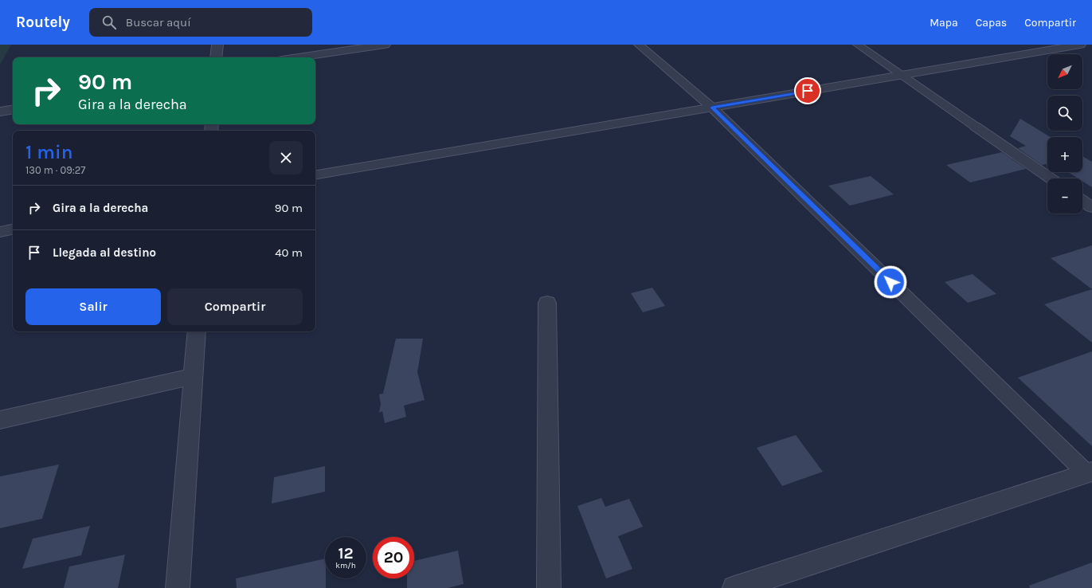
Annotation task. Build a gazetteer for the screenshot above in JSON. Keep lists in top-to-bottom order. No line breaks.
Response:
{"north":"bottom left","page":{"header":"Routely","search":"Buscar aquí","nav":["Mapa","Capas","Compartir"],"map_buttons":["+","−"],"turn":["90 m","Gira a la derecha"],"heading":["1 min","130 m · 09:27"],"list":[{"name":"Gira a la derecha","value":"90 m"},{"name":"Llegada al destino","value":"40 m"}],"buttons":["Salir","Compartir"],"speed":"12 km/h","limit":"20"}}
